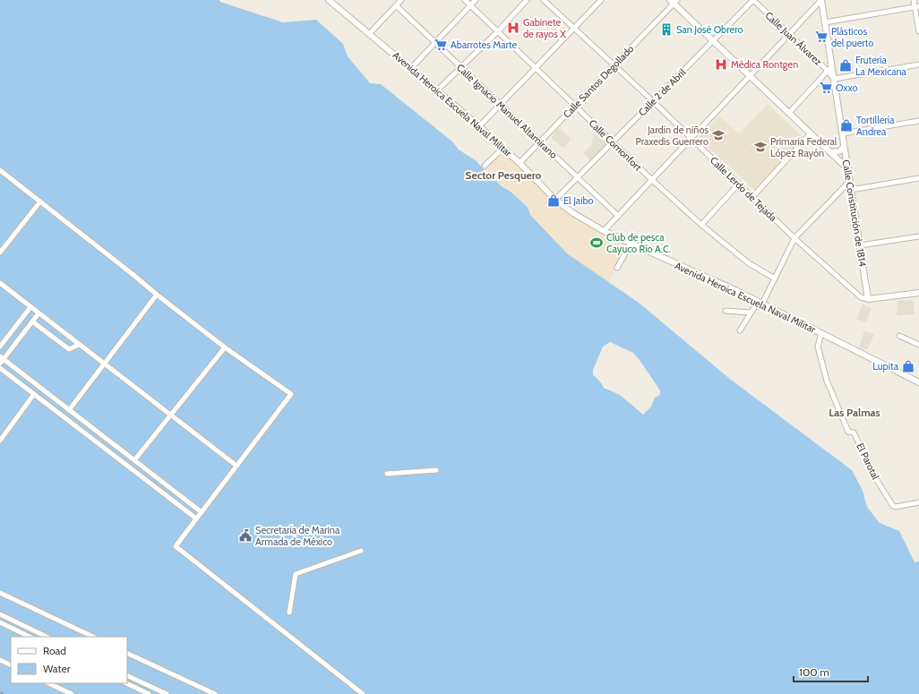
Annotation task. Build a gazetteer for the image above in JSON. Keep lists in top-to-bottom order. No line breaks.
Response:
{"streets":{"street":["Calle Juan Álvarez","Calle Santos Degollado","Calle 2 de Abril","Avenida Heroica Escuela Naval Militar","Calle Ignacio Manuel Altamirano","Calle Comonfort","Calle Lerdo de Tejada","Calle Constitución de 1814","El Parotal"]},"crossings":[["Calle Juan Álvarez","Calle 2 de Abril"],["Calle Juan Álvarez","Calle Constitución de 1814"],["Calle Santos Degollado","Avenida Heroica Escuela Naval Militar"],["Calle Santos Degollado","Calle Ignacio Manuel Altamirano"],["Calle Santos Degollado","Calle Comonfort"],["Calle Santos Degollado","Calle Lerdo de Tejada"],["Calle 2 de Abril","Avenida Heroica Escuela Naval Militar"],["Calle 2 de Abril","Calle Ignacio Manuel Altamirano"],["Calle 2 de Abril","Calle Comonfort"],["Calle 2 de Abril","Calle Lerdo de Tejada"],["Avenida Heroica Escuela Naval Militar","El Parotal"],["Calle Lerdo de Tejada","Calle Constitución de 1814"]],"districts":["Sector Pesquero","Las Palmas"],"places":{"hospital":["Gabinete de rayos X","Médica Rontgen"],"building":["San José Obrero"],"supermarket":["Plásticos del puerto","Abarrotes Marte","Oxxo"],"shop":["Frutería La Mexicana","Tortillería Andrea","El Jaibo","Lupita"],"school or university":["Jardín de niños Praxedis Guerrero","Primaria Federal López Rayón"],"sports":["Club de pesca Cayuco Río A.C."],"public building":["Secretaría de Marina Armada de México"]},"legend":["Road","Water"],"scale_bar":"100 m"}
